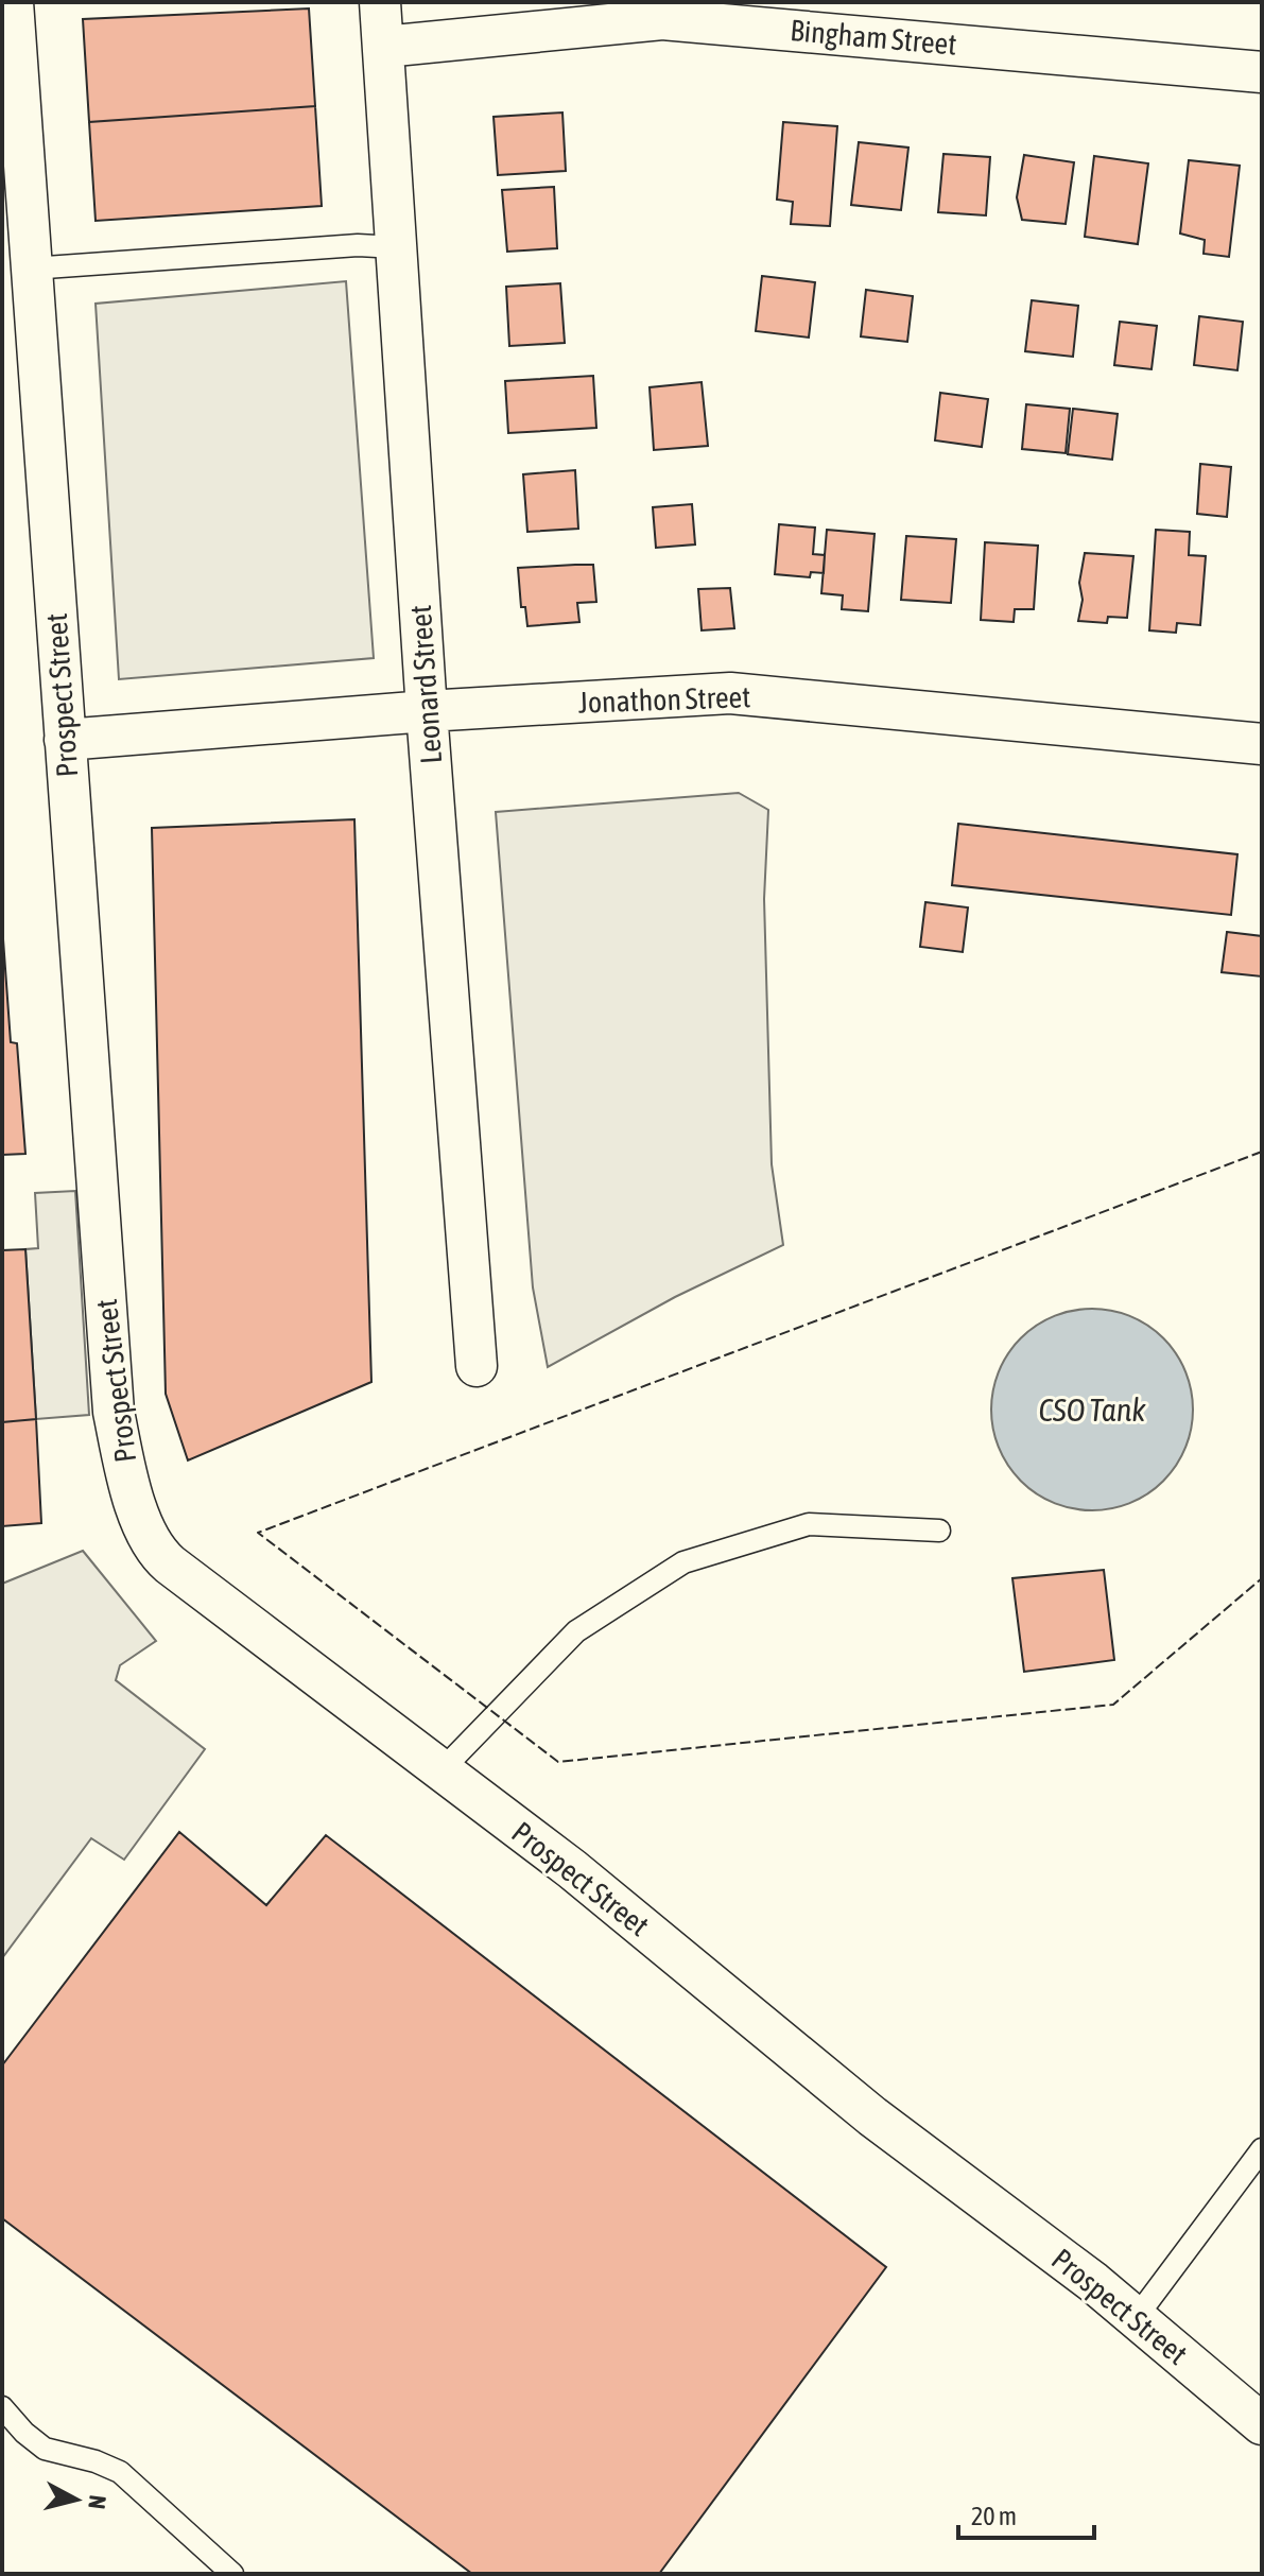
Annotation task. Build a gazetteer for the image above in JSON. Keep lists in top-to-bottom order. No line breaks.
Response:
{"streets":{"street":["Bingham Street","Leonard Street","Prospect Street","Jonathon Street"]},"crossings":[["Bingham Street","Leonard Street"],["Leonard Street","Jonathon Street"],["Prospect Street","Jonathon Street"]],"water":["CSO Tank"],"scale_bar":"20 m","north":"right"}
